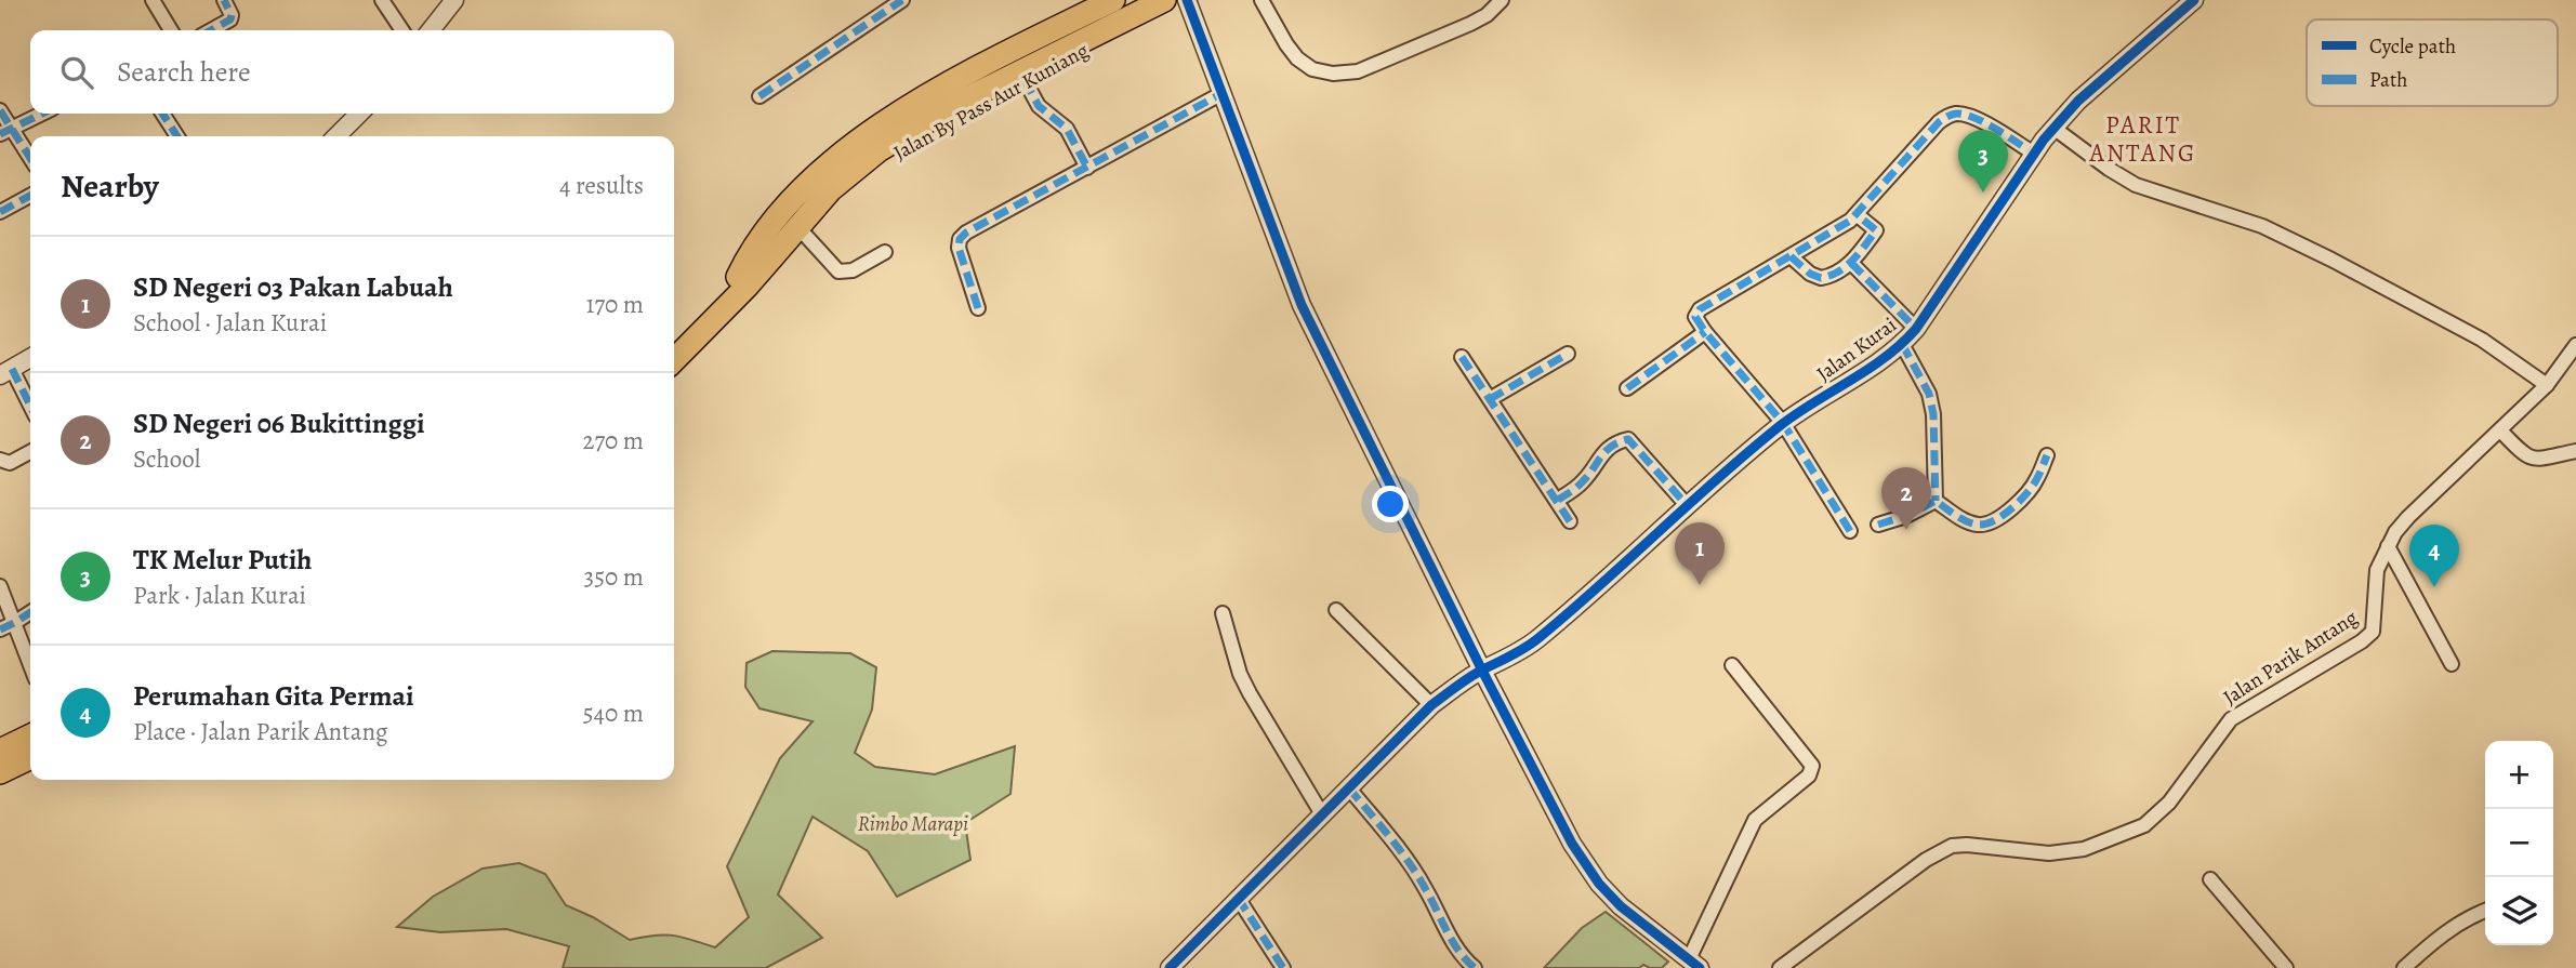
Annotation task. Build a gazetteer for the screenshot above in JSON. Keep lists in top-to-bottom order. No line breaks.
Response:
{"streets":{"highway":["Jalan By Pass Aur Kuniang"],"street":["Jalan Kurai","Jalan Parik Antang"]},"districts":["PARIT ANTANG"],"parks":["Rimbo Marapi"],"legend":["Cycle path","Path"],"page":{"search":"Search here","pins":["3","2","1","4"],"heading":["Nearby","4 results"],"list":[{"mark":"1","name":"SD Negeri 03 Pakan Labuah","note":"School · Jalan Kurai","value":"170 m"},{"mark":"2","name":"SD Negeri 06 Bukittinggi","note":"School","value":"270 m"},{"mark":"3","name":"TK Melur Putih","note":"Park · Jalan Kurai","value":"350 m"},{"mark":"4","name":"Perumahan Gita Permai","note":"Place · Jalan Parik Antang","value":"540 m"}],"map_buttons":["+","−"]}}
